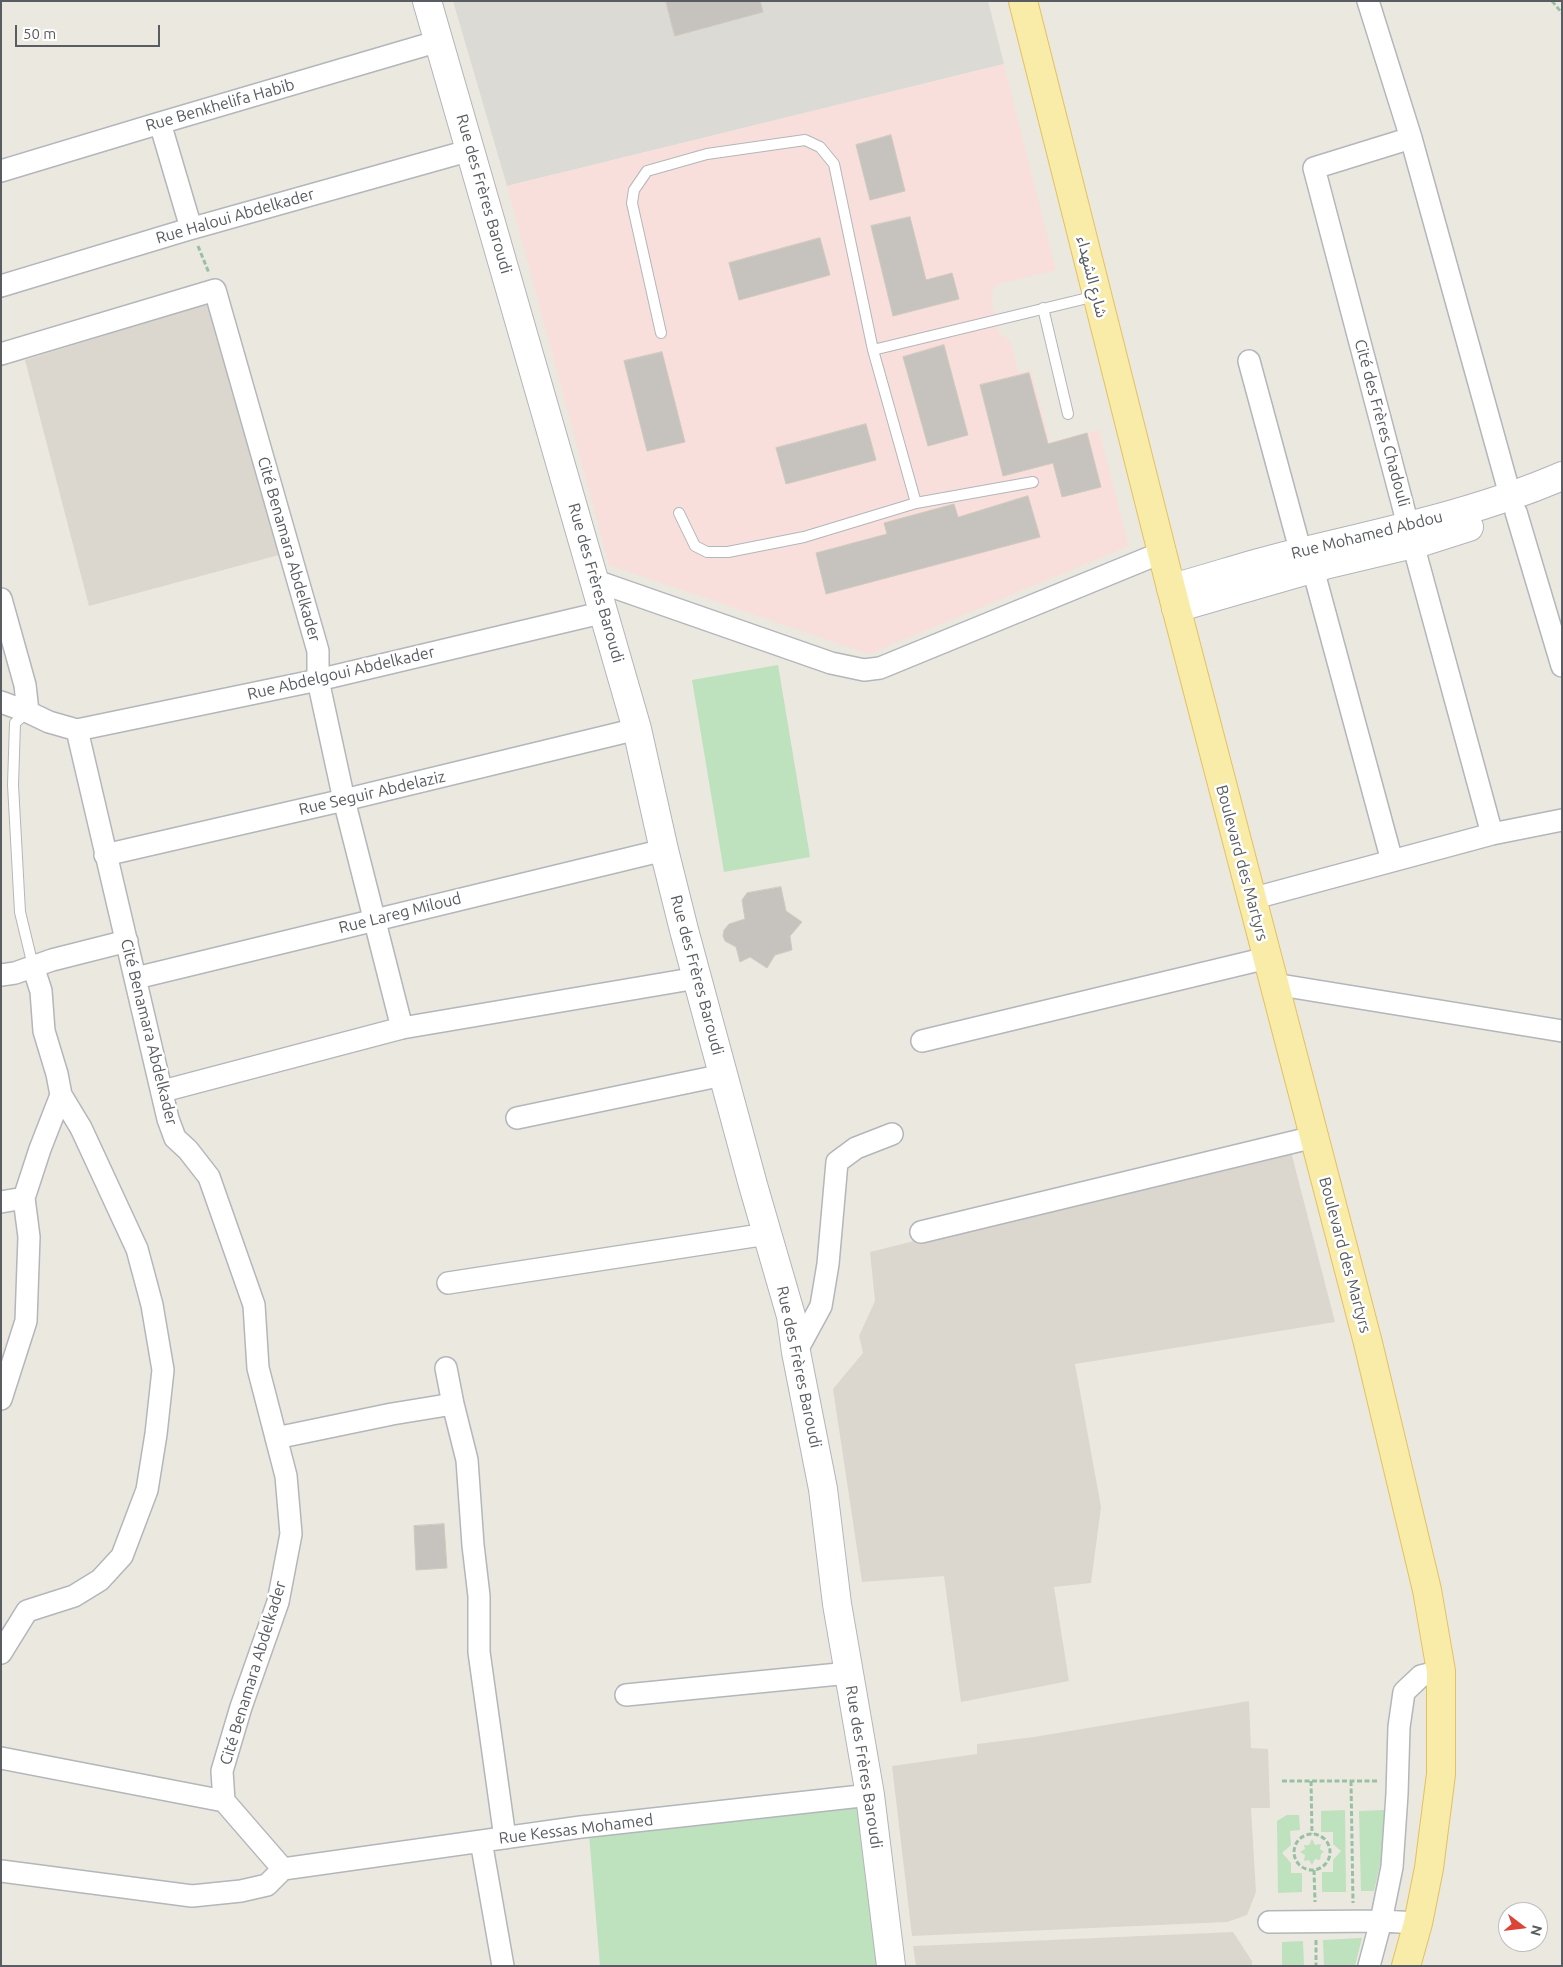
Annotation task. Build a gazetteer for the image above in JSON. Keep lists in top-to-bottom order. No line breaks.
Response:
{"streets":{"main road":["شارع الشهداء","Boulevard des Martyrs"],"street":["Rue Benkhelifa Habib","Rue des Frères Baroudi","Rue Haloui Abdelkader","Cité des Frères Chadouli","Rue Mohamed Abdou","Cité Benamara Abdelkader","Rue Abdelgoui Abdelkader","Rue Seguir Abdelaziz","Rue Lareg Miloud","Rue Kessas Mohamed"]},"crossings":[["Rue Benkhelifa Habib","Rue des Frères Baroudi"],["Rue des Frères Baroudi","Rue Haloui Abdelkader"],["Rue des Frères Baroudi","Rue Abdelgoui Abdelkader"],["Rue des Frères Baroudi","Rue Seguir Abdelaziz"],["Rue des Frères Baroudi","Rue Lareg Miloud"],["Rue des Frères Baroudi","Rue Kessas Mohamed"],["شارع الشهداء","Boulevard des Martyrs"],["Cité des Frères Chadouli","Rue Mohamed Abdou"],["Rue Mohamed Abdou","Boulevard des Martyrs"],["Cité Benamara Abdelkader","Rue Abdelgoui Abdelkader"],["Cité Benamara Abdelkader","Rue Seguir Abdelaziz"],["Cité Benamara Abdelkader","Rue Lareg Miloud"]],"scale_bar":"50 m","north":"right"}
